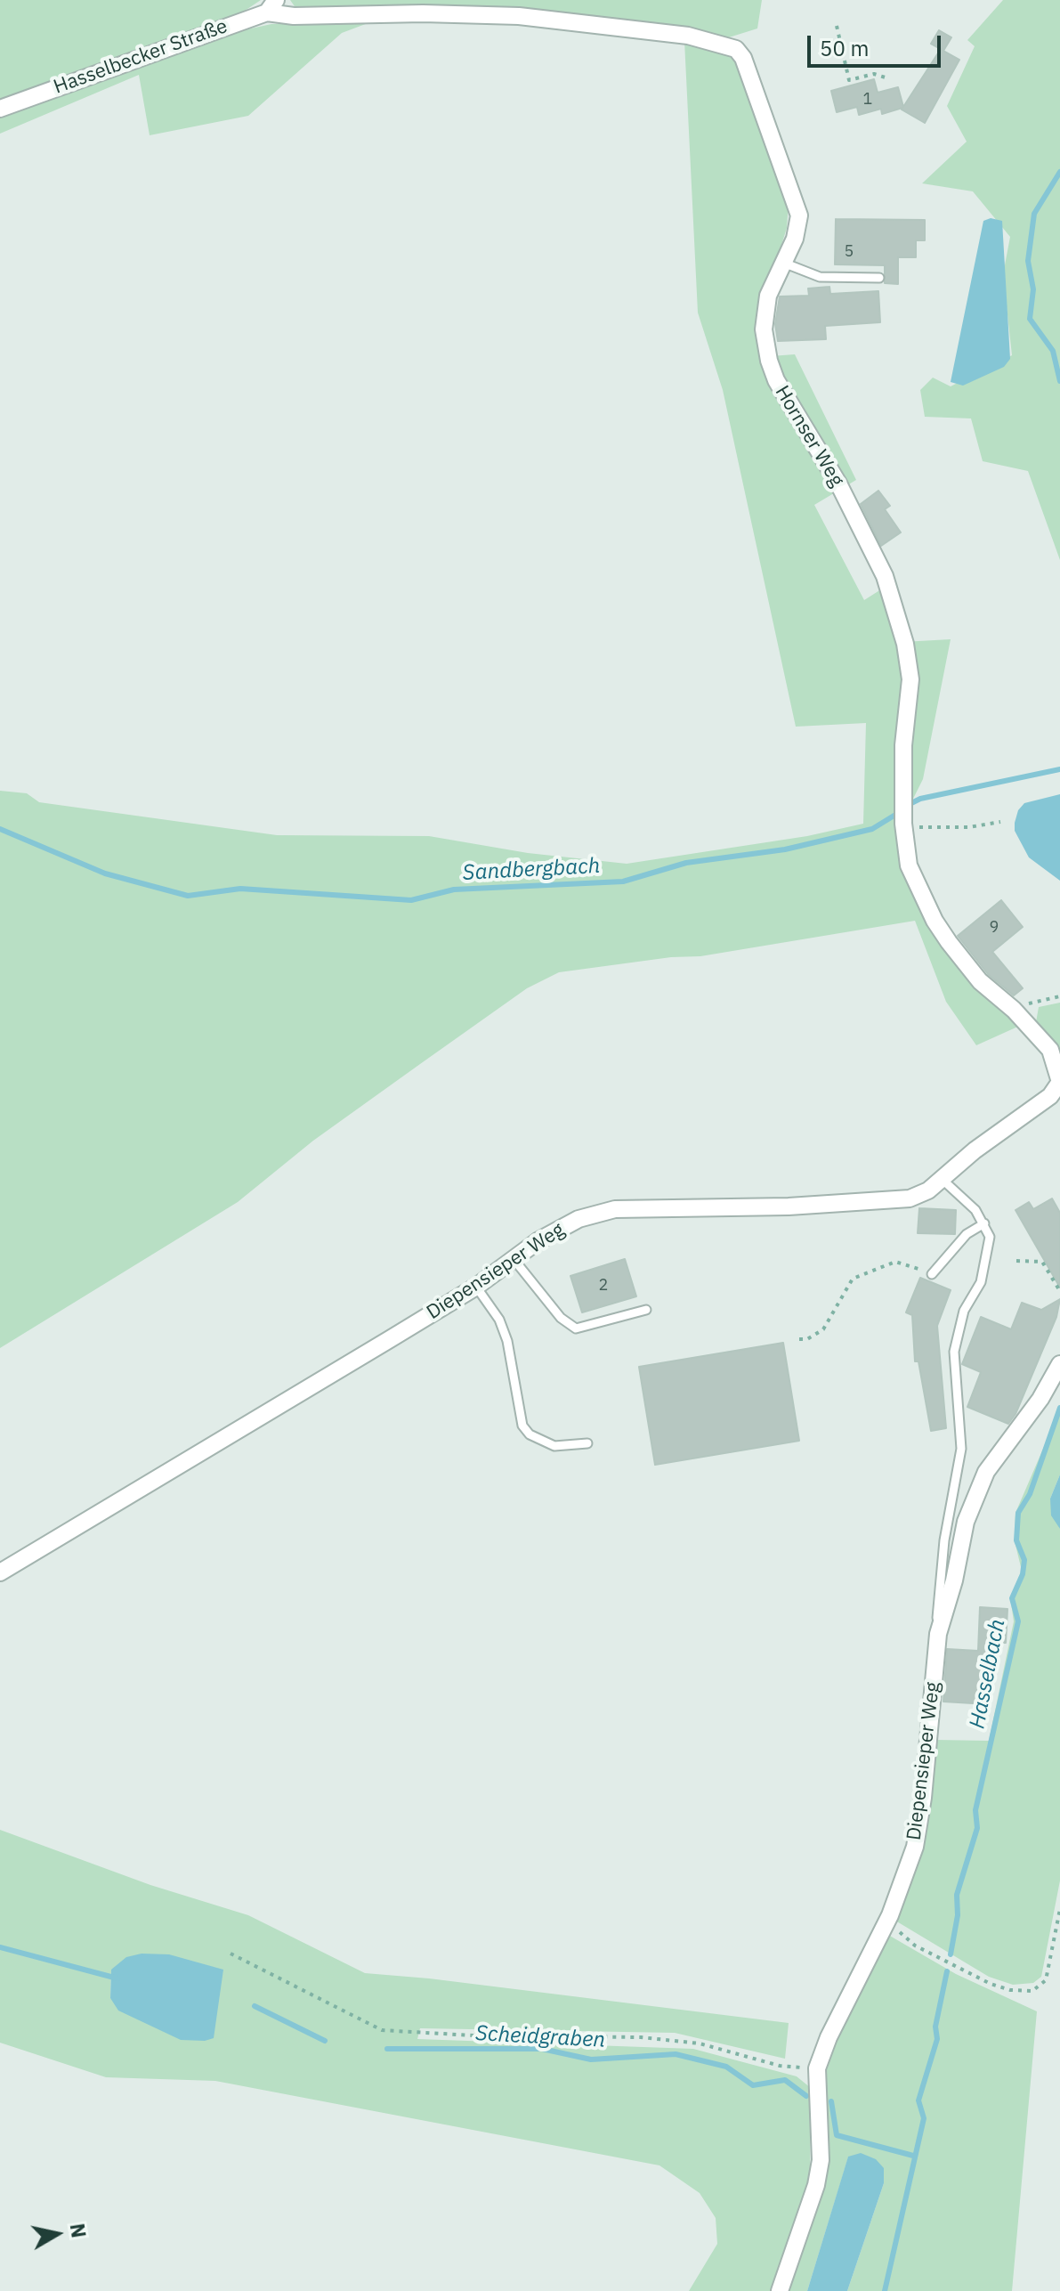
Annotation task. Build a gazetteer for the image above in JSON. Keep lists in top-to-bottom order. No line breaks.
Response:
{"streets":{"street":["Hasselbecker Straße","Hornser Weg","Diepensieper Weg"]},"crossings":[["Hasselbecker Straße","Hornser Weg"],["Hornser Weg","Diepensieper Weg"]],"water":["Sandbergbach","Hasselbach","Scheidgraben"],"house_numbers":["1","5","9","2"],"scale_bar":"50 m","north":"right"}
